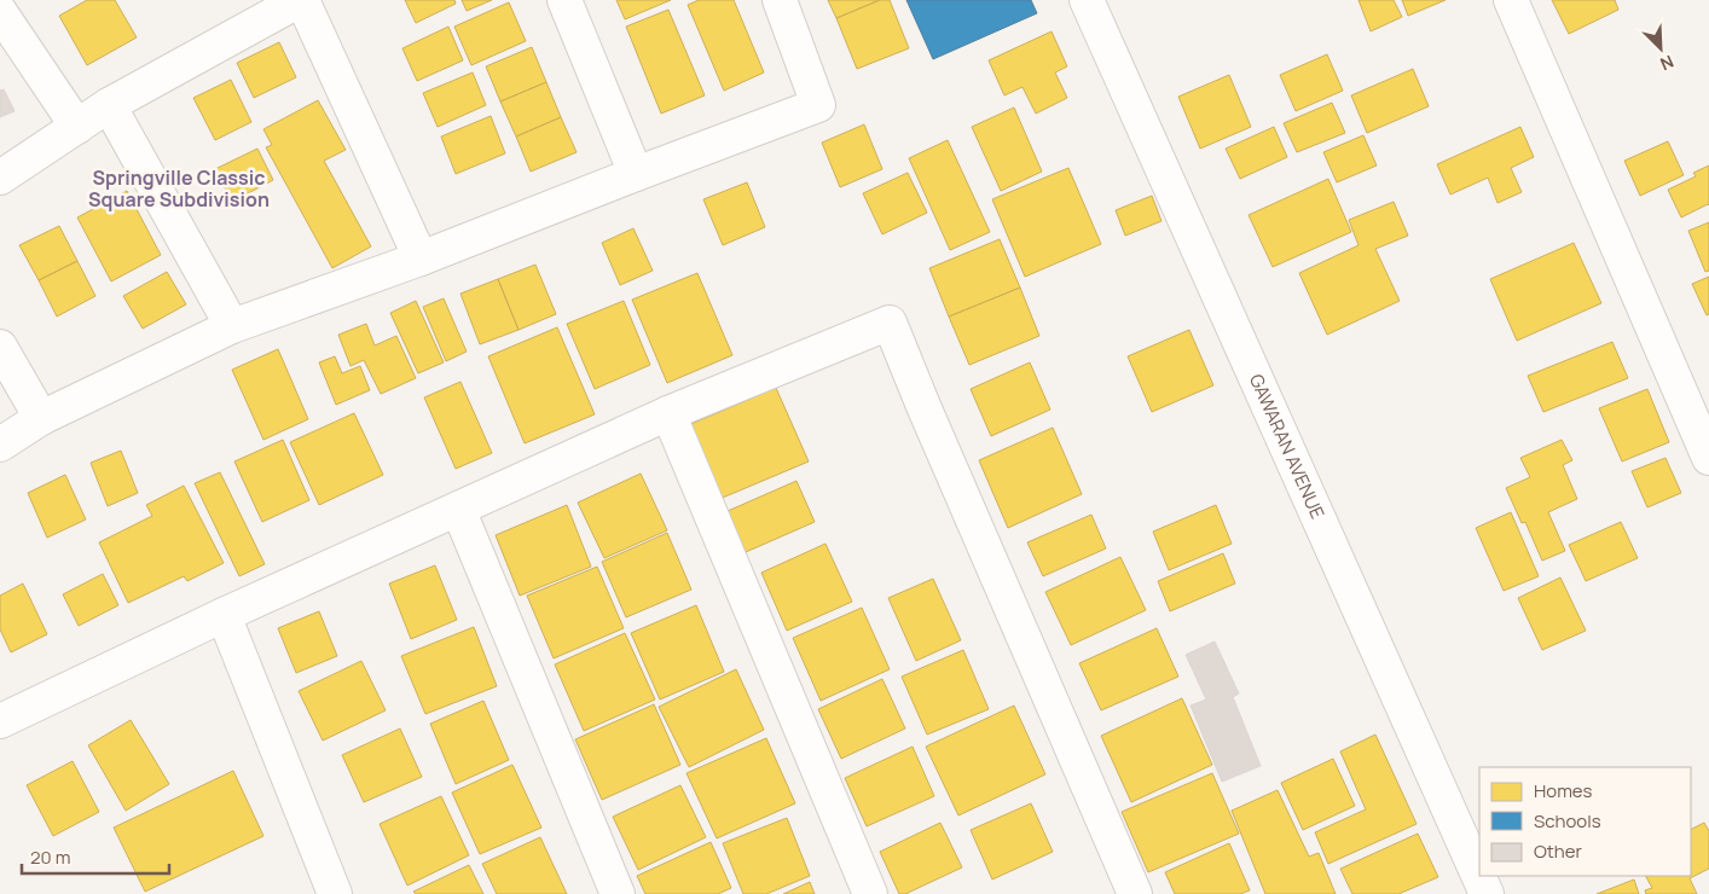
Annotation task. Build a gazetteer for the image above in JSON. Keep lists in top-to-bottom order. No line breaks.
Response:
{"streets":{"street":["GAWARAN AVENUE"]},"districts":["Springville Classic Square Subdivision"],"legend":["Homes","Schools","Other"],"scale_bar":"20 m","north":"bottom right"}
